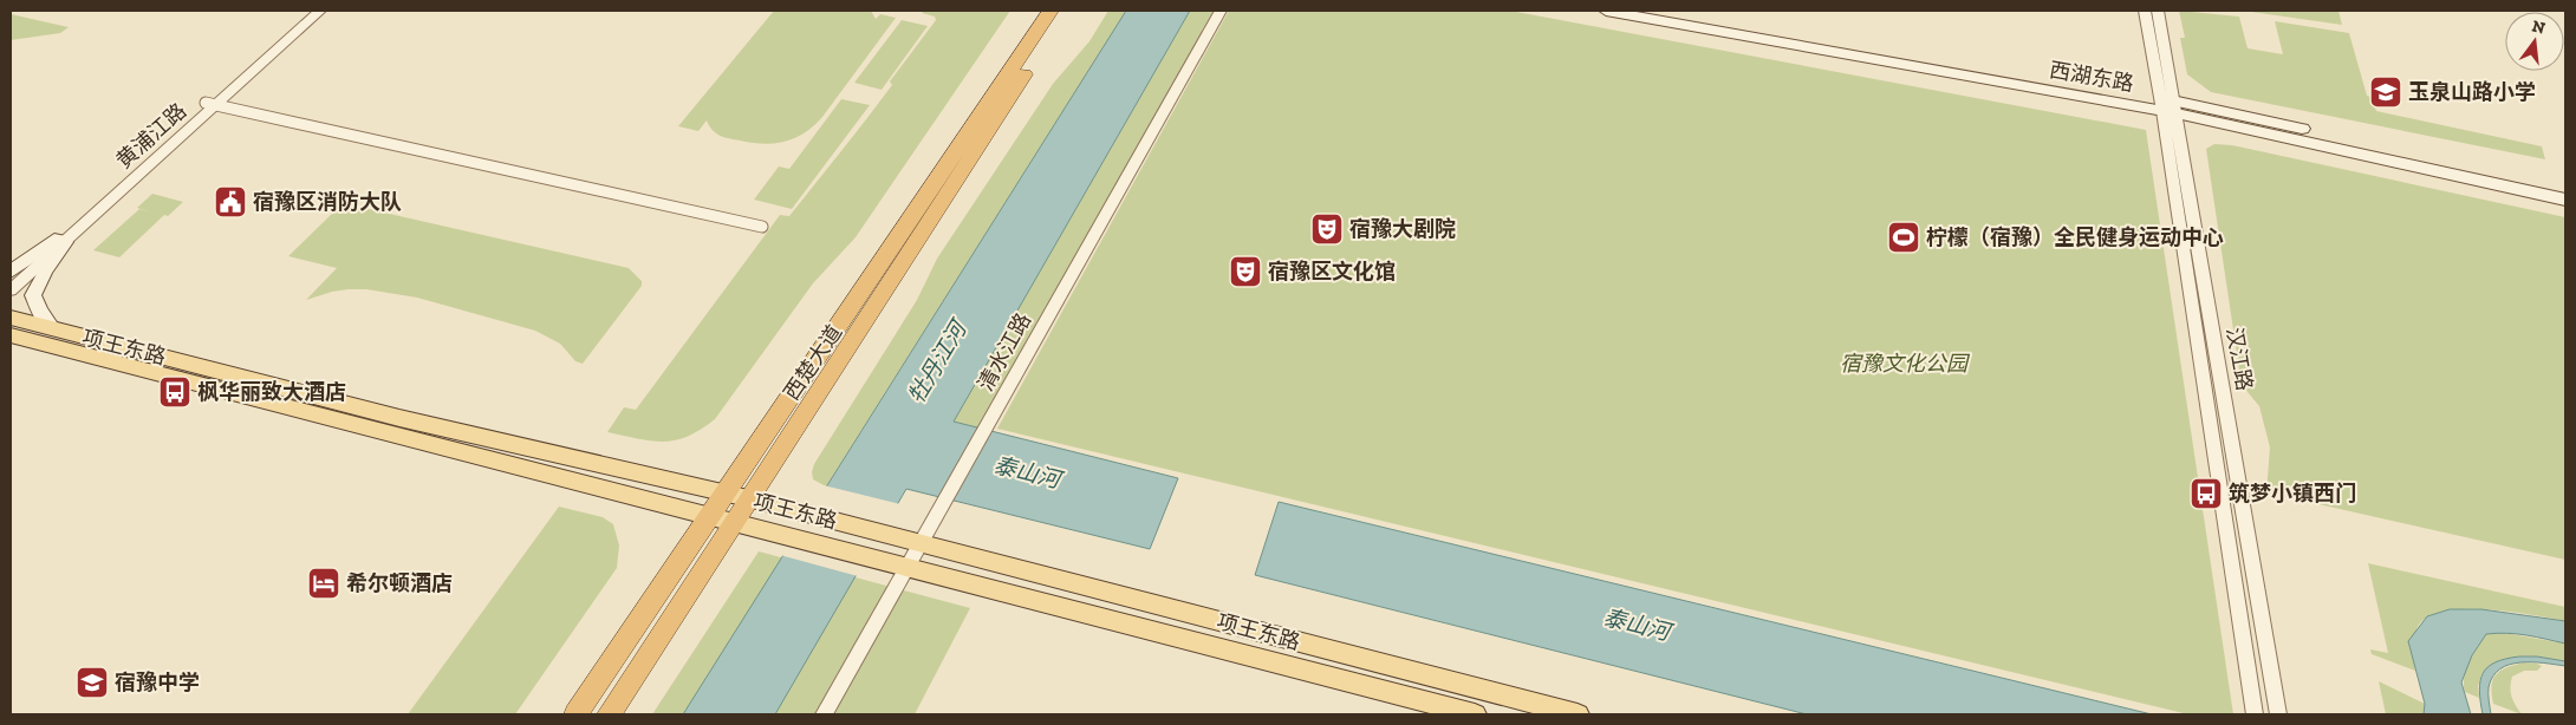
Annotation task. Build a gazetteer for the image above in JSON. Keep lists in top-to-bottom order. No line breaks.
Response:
{"streets":{"highway":["西楚大道"],"main road":["西湖东路","项王东路"],"street":["黄浦江路","清水江路","汉江路"]},"crossings":[["西湖东路","汉江路"],["项王东路","清水江路"],["项王东路","西楚大道"]],"water":["牡丹江河","泰山河"],"parks":["宿豫文化公园"],"places":{"school or university":["玉泉山路小学","宿豫中学"],"public building":["宿豫区消防大队"],"theatre":["宿豫大剧院","宿豫区文化馆"],"sports":["柠檬（宿豫）全民健身运动中心"],"bus stop":["枫华丽致大酒店","筑梦小镇西门"],"hotel":["希尔顿酒店"]},"north":"top"}
